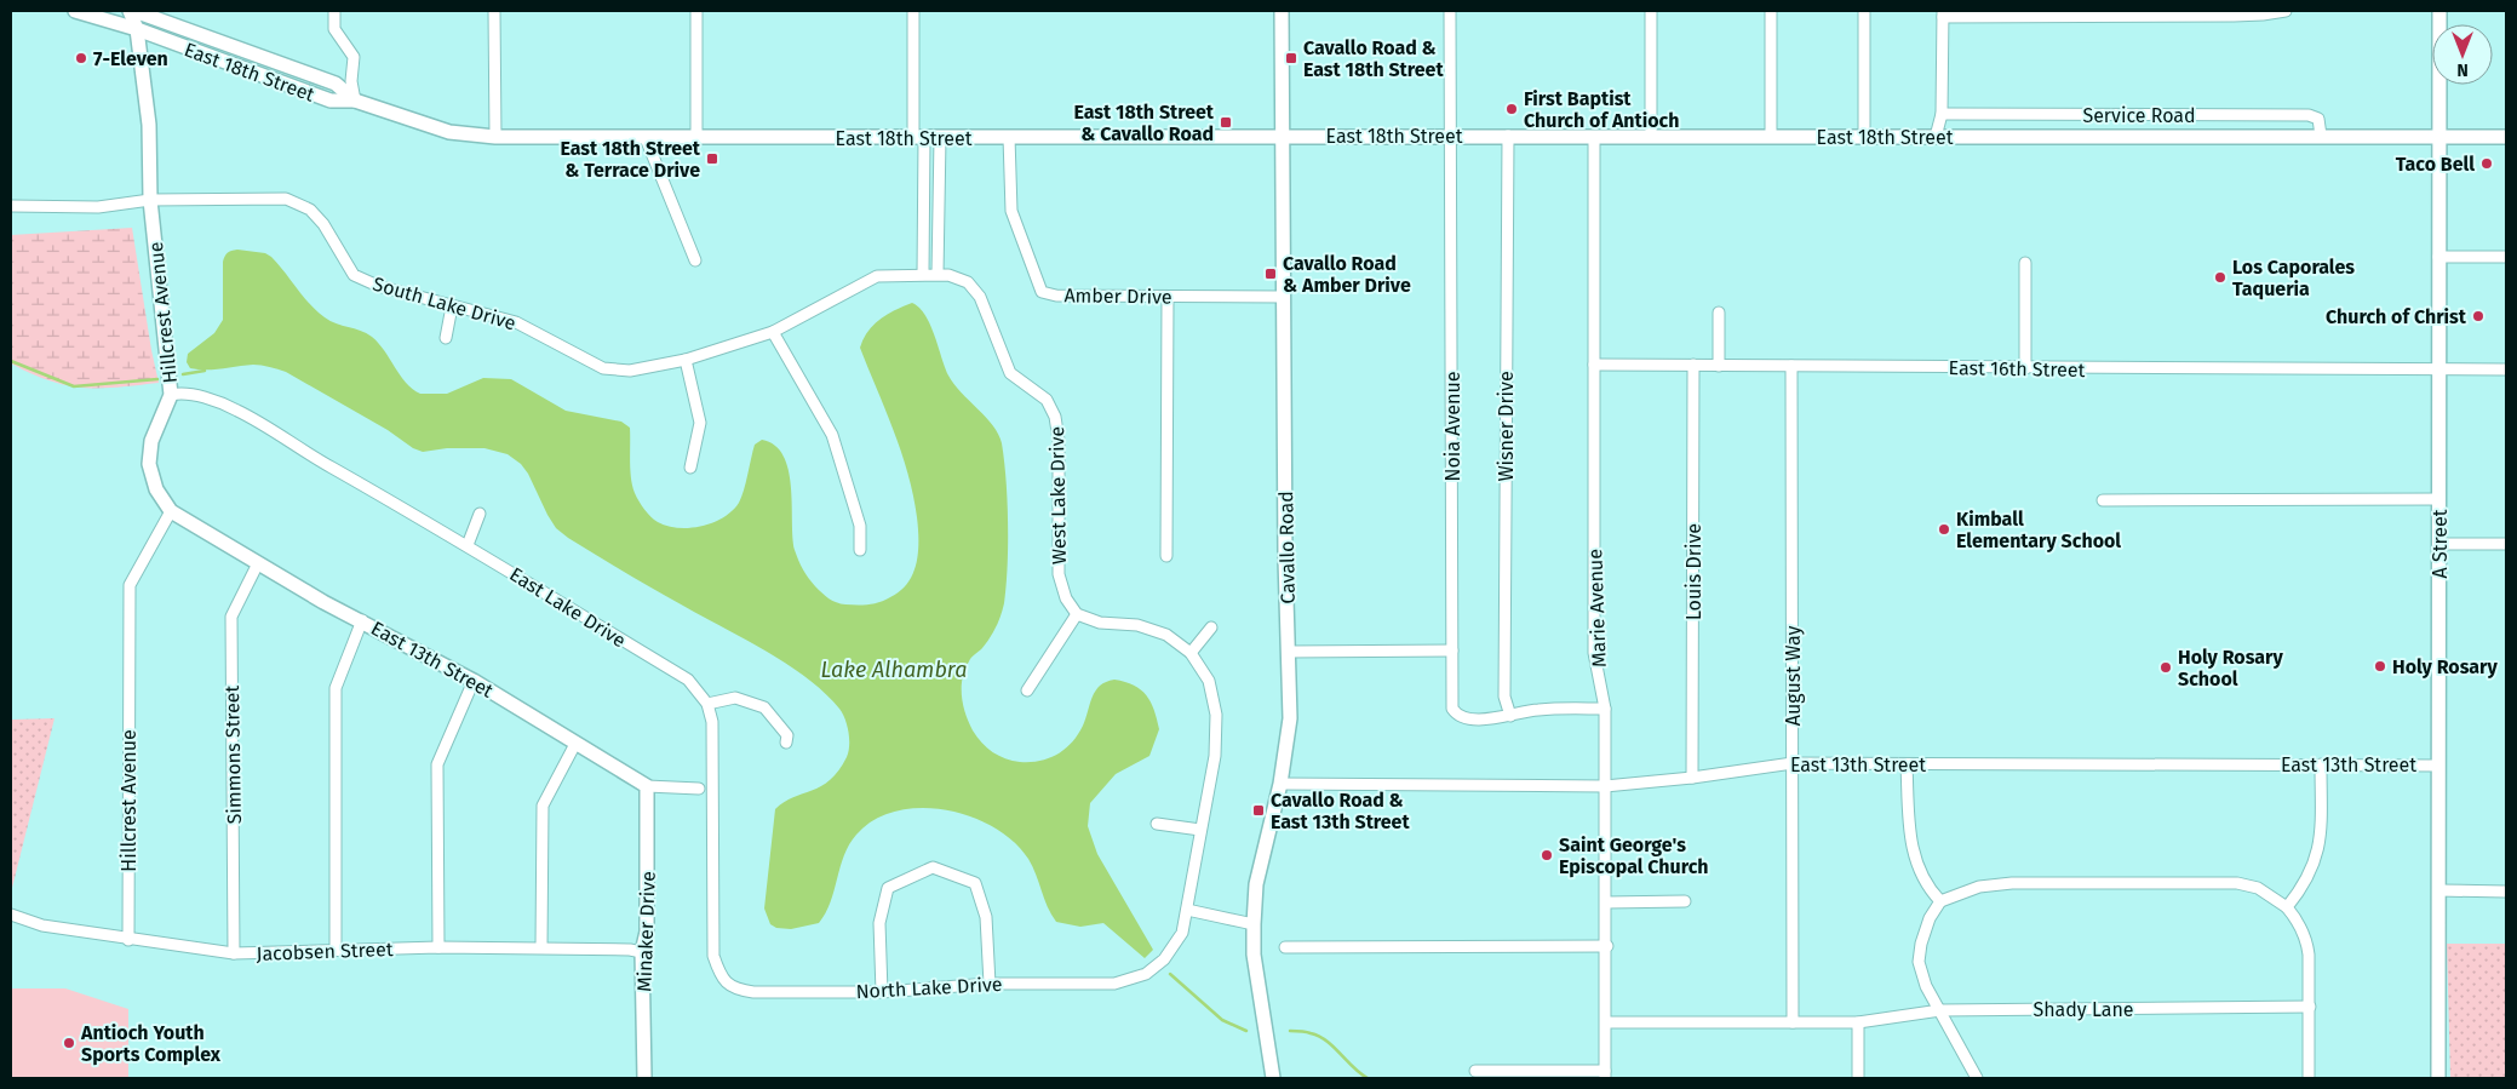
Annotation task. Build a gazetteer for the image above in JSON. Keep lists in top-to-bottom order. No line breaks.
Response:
{"streets":{"main road":["East 18th Street","Hillcrest Avenue","A Street","Cavallo Road","East 13th Street","Minaker Drive"],"street":["Service Road","Amber Drive","South Lake Drive","East 16th Street","Noia Avenue","Wisner Drive","West Lake Drive","Louis Drive","East Lake Drive","Marie Avenue","August Way","Simmons Street","Jacobsen Street","North Lake Drive","Shady Lane"]},"crossings":[["East 18th Street","Service Road"],["East 18th Street","Amber Drive"],["East 18th Street","Hillcrest Avenue"],["East 18th Street","Noia Avenue"],["East 18th Street","Wisner Drive"],["East 18th Street","A Street"],["East 18th Street","Cavallo Road"],["East 18th Street","Marie Avenue"],["Amber Drive","Cavallo Road"],["South Lake Drive","Hillcrest Avenue"],["South Lake Drive","West Lake Drive"],["Hillcrest Avenue","East Lake Drive"],["Hillcrest Avenue","East 13th Street"],["Hillcrest Avenue","Jacobsen Street"],["East 16th Street","A Street"],["East 16th Street","Louis Drive"],["East 16th Street","Marie Avenue"],["East 16th Street","August Way"],["Noia Avenue","Wisner Drive"],["A Street","East 13th Street"],["Cavallo Road","East 13th Street"],["Louis Drive","East 13th Street"],["East Lake Drive","North Lake Drive"],["Marie Avenue","East 13th Street"],["Marie Avenue","Shady Lane"],["East 13th Street","August Way"],["East 13th Street","Simmons Street"],["East 13th Street","Minaker Drive"],["August Way","Shady Lane"],["Simmons Street","Jacobsen Street"],["Minaker Drive","Jacobsen Street"]],"water":["Lake Alhambra"],"places":{"other":["7-Eleven","First Baptist Church of Antioch","Taco Bell","Los Caporales Taqueria","Church of Christ","Kimball Elementary School","Holy Rosary","Holy Rosary School","Saint George's Episcopal Church","Antioch Youth Sports Complex"],"transit":["Cavallo Road & East 18th Street","East 18th Street & Cavallo Road","East 18th Street & Terrace Drive","Cavallo Road & Amber Drive","Cavallo Road & East 13th Street"]},"north":"bottom"}
